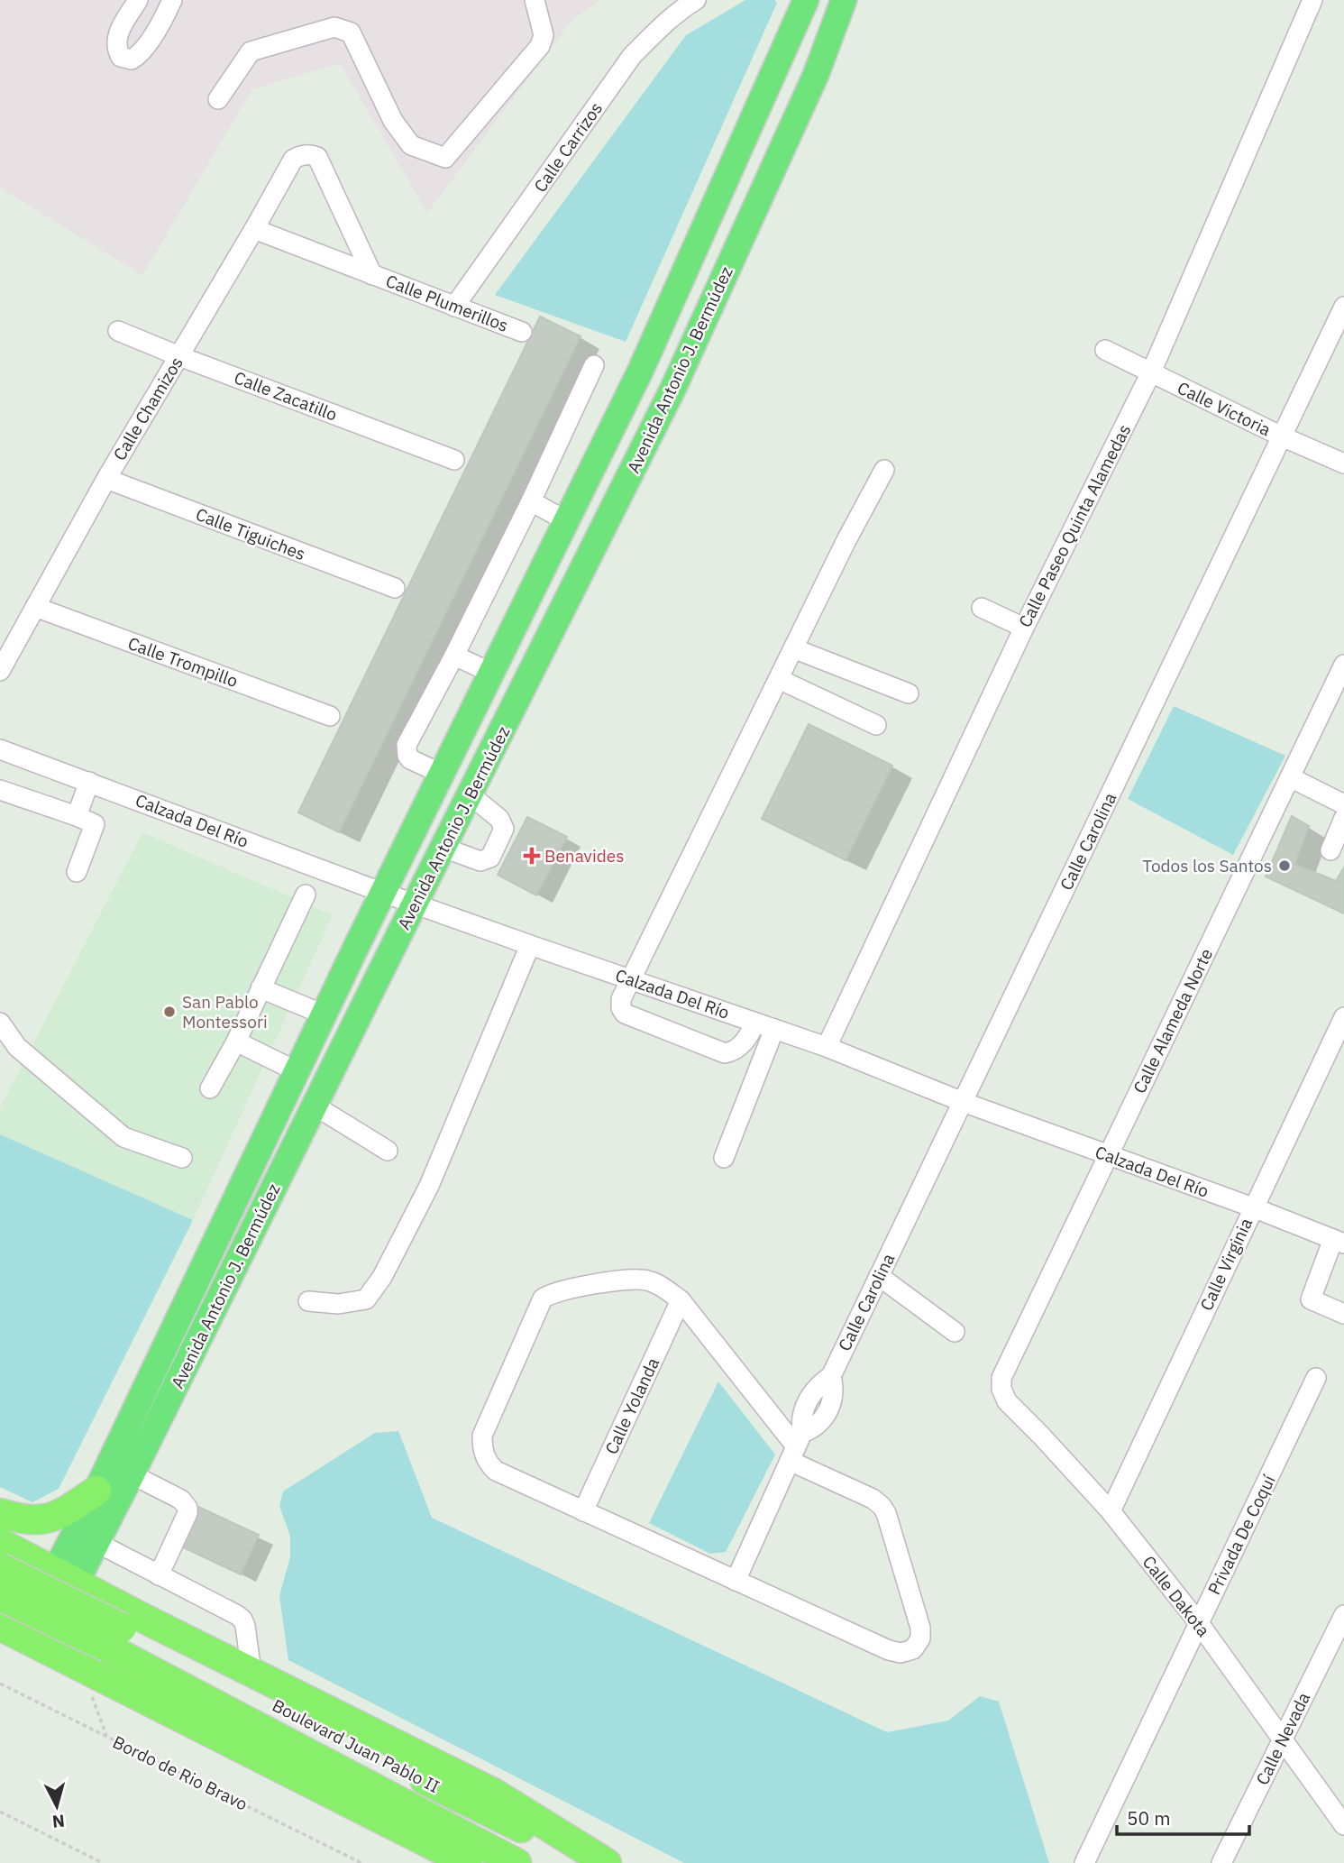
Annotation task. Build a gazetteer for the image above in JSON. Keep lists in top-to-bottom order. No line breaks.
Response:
{"streets":{"highway":["Boulevard Juan Pablo II"],"main road":["Avenida Antonio J. Bermúdez"],"street":["Calle Carrizos","Calle Plumerillos","Calle Zacatillo","Calle Chamizos","Calle Victoria","Calle Paseo Quinta Alamedas","Calle Tiguiches","Calle Trompillo","Calzada Del Río","Calle Carolina","Calle Alameda Norte","Calle Virginia","Calle Yolanda","Privada De Coquí","Calle Dakota","Calle Nevada"],"path":["Bordo de Rio Bravo"]},"crossings":[["Calle Carrizos","Calle Plumerillos"],["Calle Plumerillos","Calle Chamizos"],["Avenida Antonio J. Bermúdez","Calzada Del Río"],["Calle Zacatillo","Calle Chamizos"],["Calle Chamizos","Calle Tiguiches"],["Calle Chamizos","Calle Trompillo"],["Calle Victoria","Calle Paseo Quinta Alamedas"],["Calle Victoria","Calle Carolina"],["Calle Paseo Quinta Alamedas","Calzada Del Río"],["Calzada Del Río","Calle Carolina"],["Calzada Del Río","Calle Alameda Norte"],["Calzada Del Río","Calle Virginia"],["Calle Alameda Norte","Calle Dakota"],["Calle Virginia","Calle Dakota"],["Privada De Coquí","Calle Dakota"],["Calle Dakota","Calle Nevada"]],"places":{"health":["Benavides"],"other":["Todos los Santos","San Pablo Montessori"]},"scale_bar":"50 m","north":"bottom"}
